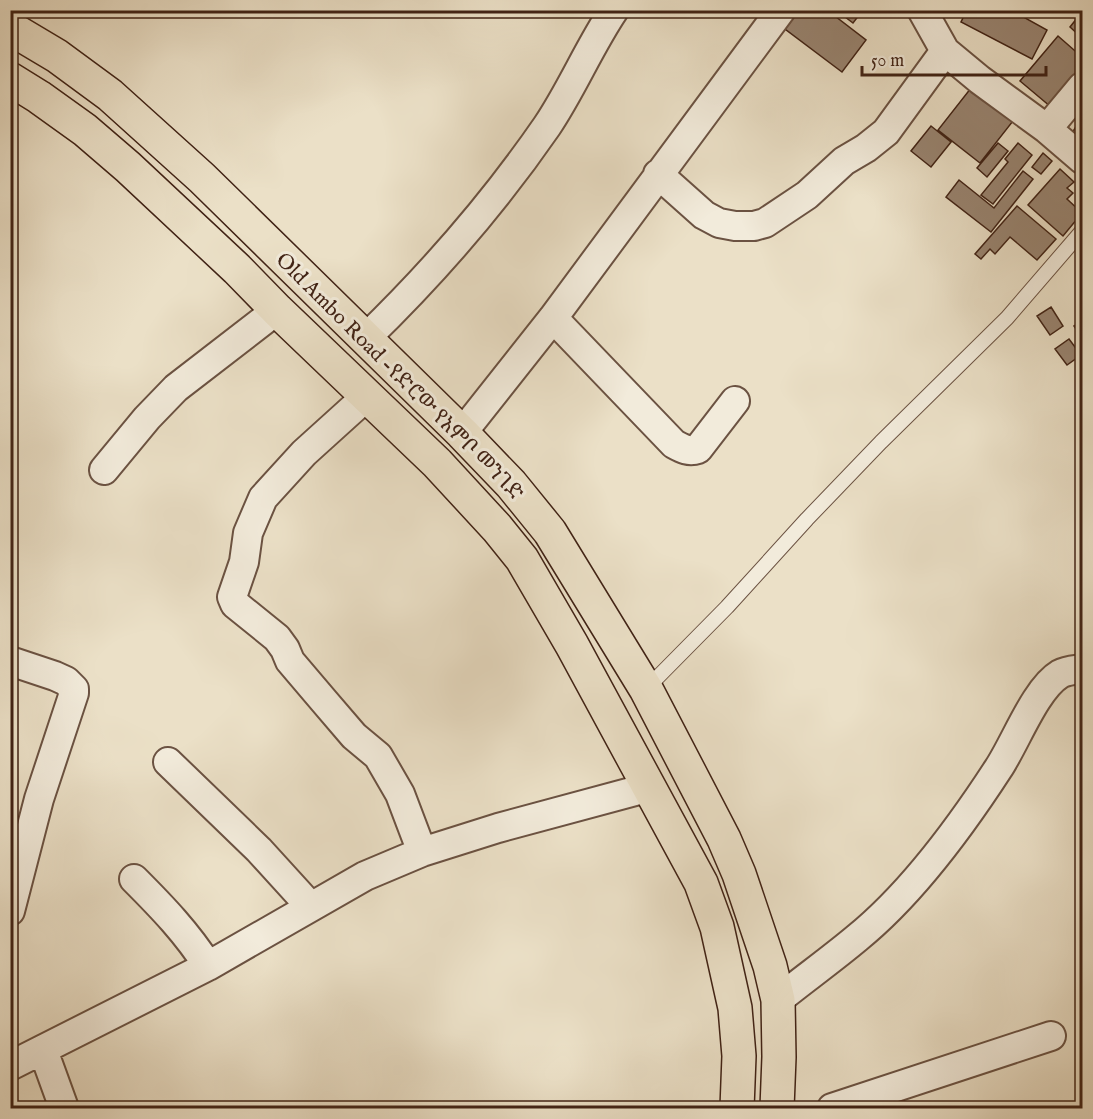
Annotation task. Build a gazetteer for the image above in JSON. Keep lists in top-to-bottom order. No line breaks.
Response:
{"streets":{"main road":["Old Ambo Road -የድሮው የአምቦ መንገድ"]},"scale_bar":"50 m"}
